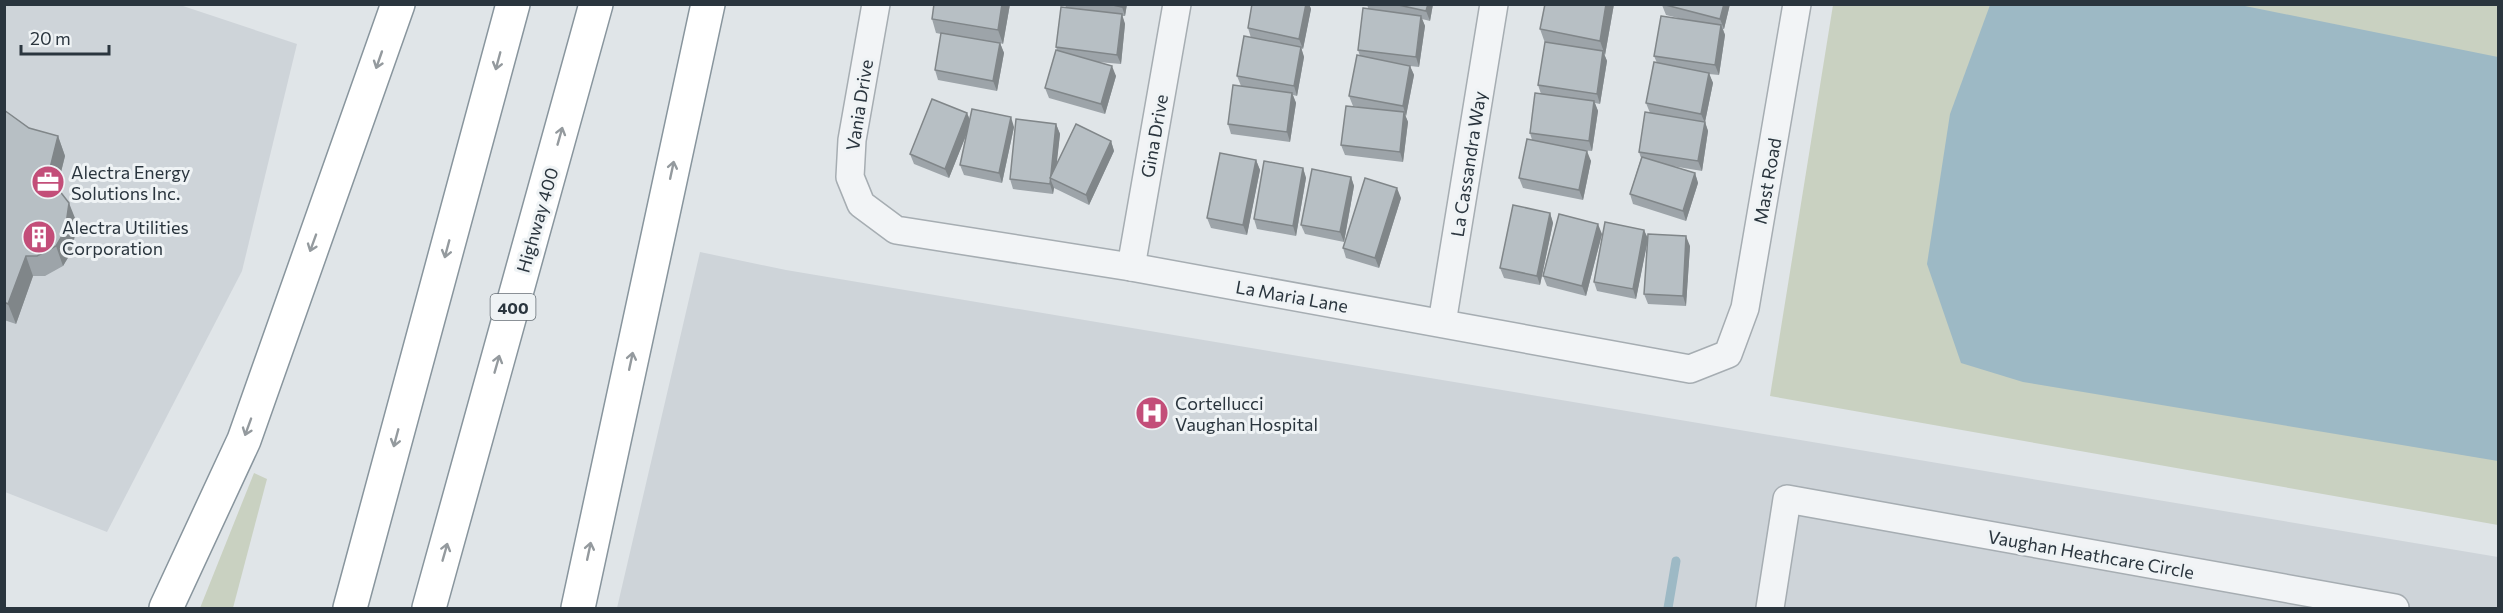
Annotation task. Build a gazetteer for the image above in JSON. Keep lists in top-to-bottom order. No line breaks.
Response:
{"streets":{"highway":["Highway 400","400"],"street":["Vania Drive","Gina Drive","La Cassandra Way","Mast Road","La Maria Lane","Vaughan Heathcare Circle"]},"crossings":[["Vania Drive","La Maria Lane"],["Gina Drive","La Maria Lane"],["La Cassandra Way","La Maria Lane"],["Mast Road","La Maria Lane"]],"places":{"office":["Alectra Energy Solutions Inc."],"building":["Alectra Utilities Corporation"],"hospital":["Cortellucci Vaughan Hospital"]},"scale_bar":"20 m"}
